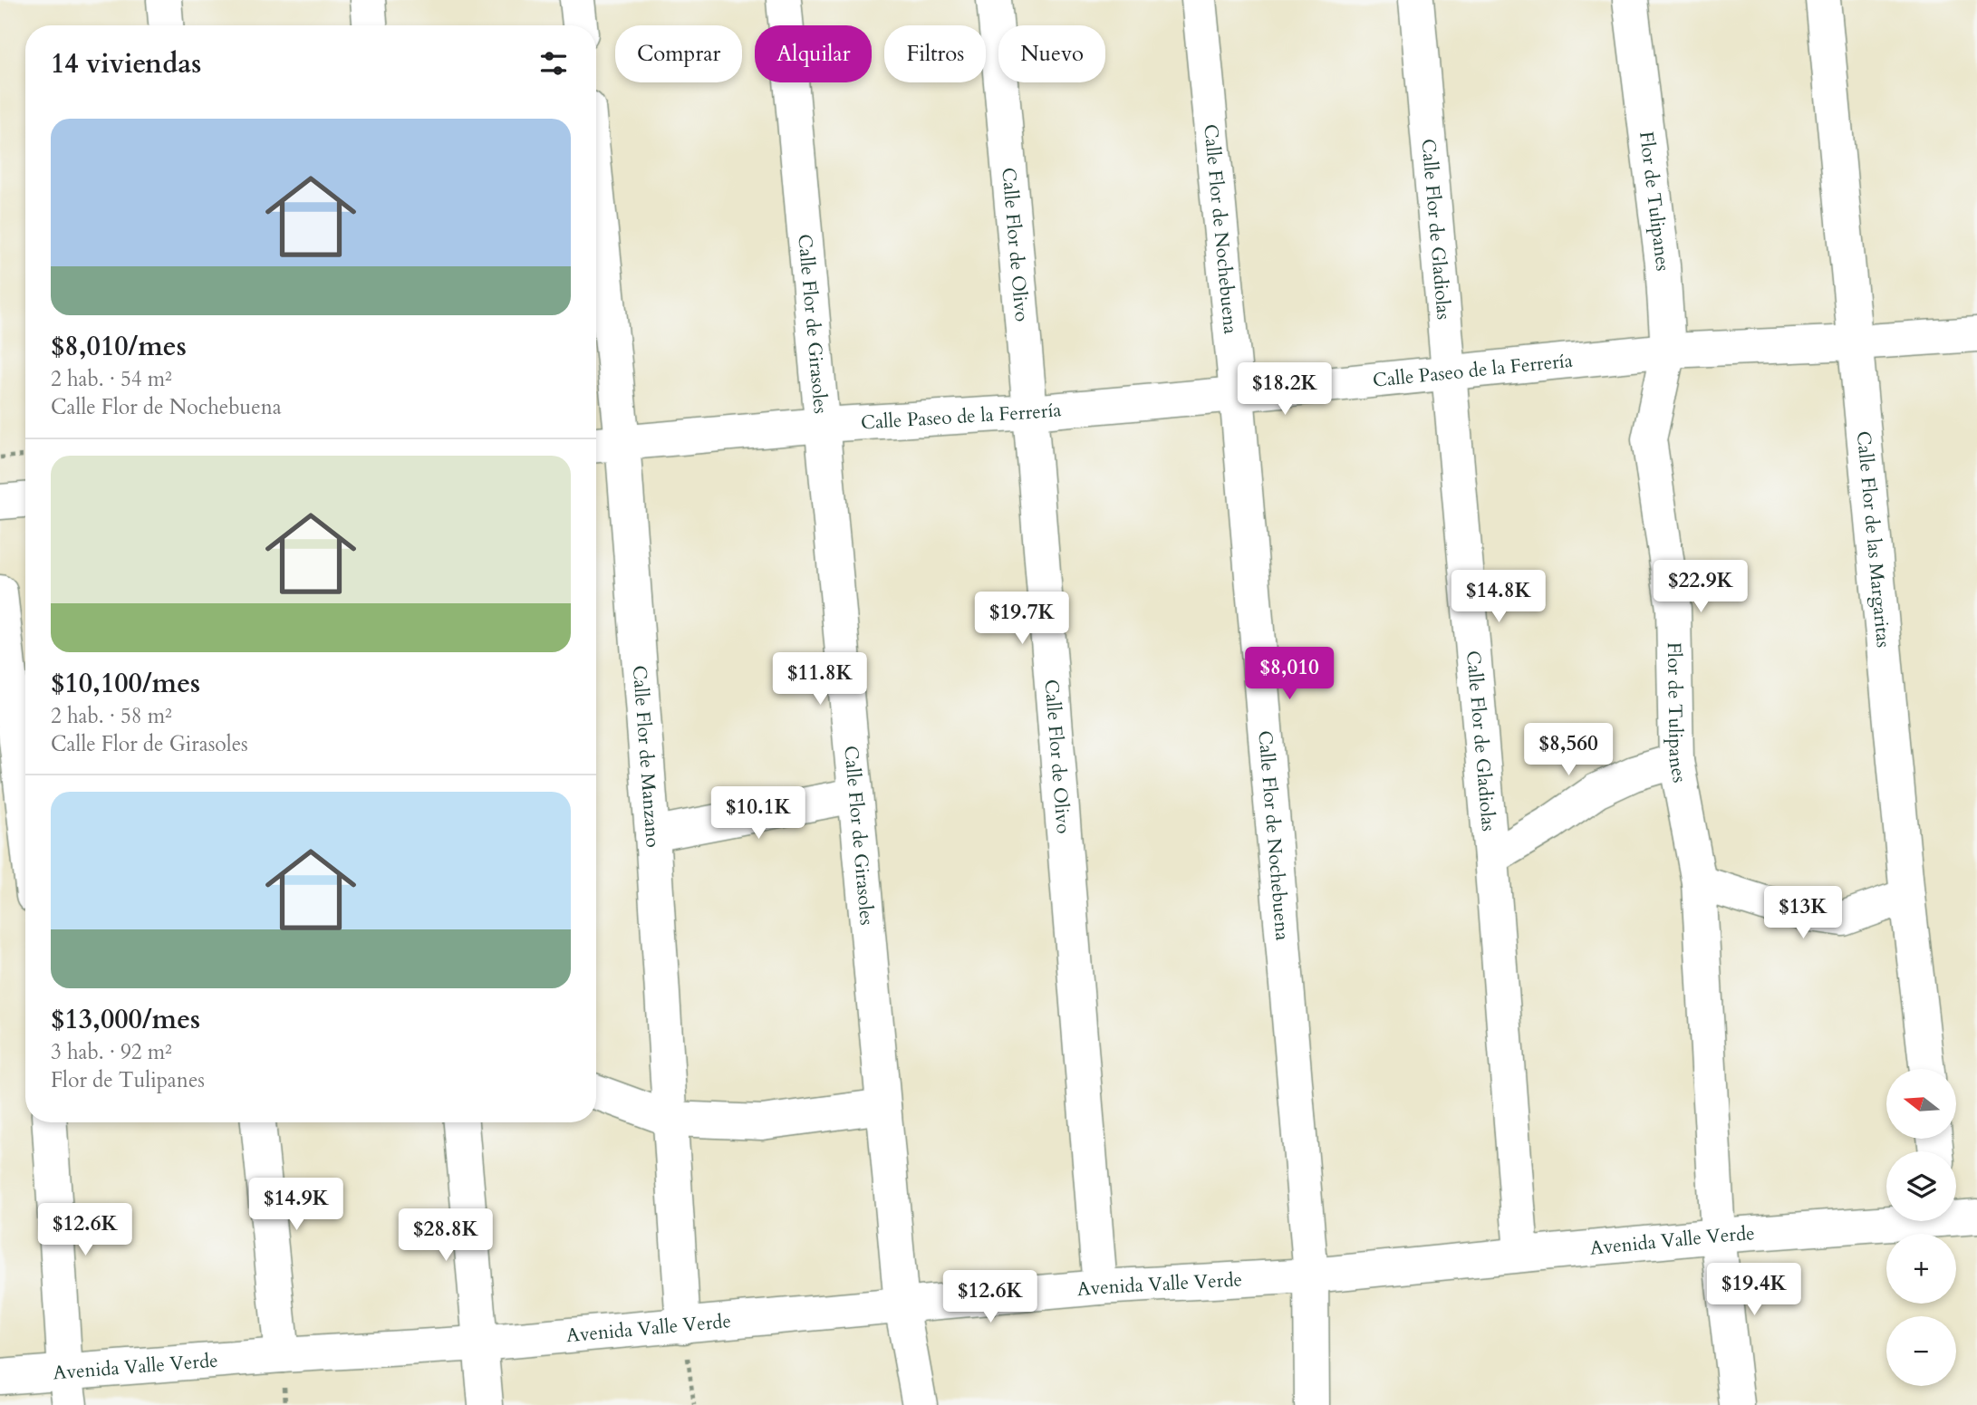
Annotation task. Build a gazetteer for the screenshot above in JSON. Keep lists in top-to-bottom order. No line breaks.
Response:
{"streets":{"street":["Flor de Tulipanes","Calle Flor de Nochebuena","Calle Flor de Gladiolas","Calle Flor de Olivo","Calle Flor de Girasoles","Calle Paseo de la Ferrería","Calle Flor de las Margaritas","Calle Flor de Manzano","Avenida Valle Verde"]},"crossings":[["Flor de Tulipanes","Calle Paseo de la Ferrería"],["Flor de Tulipanes","Avenida Valle Verde"],["Calle Flor de Nochebuena","Calle Paseo de la Ferrería"],["Calle Flor de Nochebuena","Avenida Valle Verde"],["Calle Flor de Gladiolas","Calle Paseo de la Ferrería"],["Calle Flor de Gladiolas","Avenida Valle Verde"],["Calle Flor de Olivo","Calle Paseo de la Ferrería"],["Calle Flor de Olivo","Avenida Valle Verde"],["Calle Flor de Girasoles","Calle Paseo de la Ferrería"],["Calle Flor de Girasoles","Avenida Valle Verde"],["Calle Paseo de la Ferrería","Calle Flor de las Margaritas"],["Calle Paseo de la Ferrería","Calle Flor de Manzano"],["Calle Flor de Manzano","Avenida Valle Verde"]],"north":"left","page":{"chip":["Comprar","Alquilar","Filtros","Nuevo"],"heading":"14 viviendas","list":[{"name":"$8,010/mes","note":"2 hab. · 54 m² · Calle Flor de Nochebuena"},{"name":"$10,100/mes","note":"2 hab. · 58 m² · Calle Flor de Girasoles"},{"name":"$13,000/mes","note":"3 hab. · 92 m² · Flor de Tulipanes"}],"price":["$18.2K","$22.9K","$14.8K","$19.7K","$8,010","$11.8K","$8,560","$10.1K","$13K","$14.9K","$12.6K","$28.8K","$19.4K","$12.6K"],"map_buttons":["+","−"]}}
